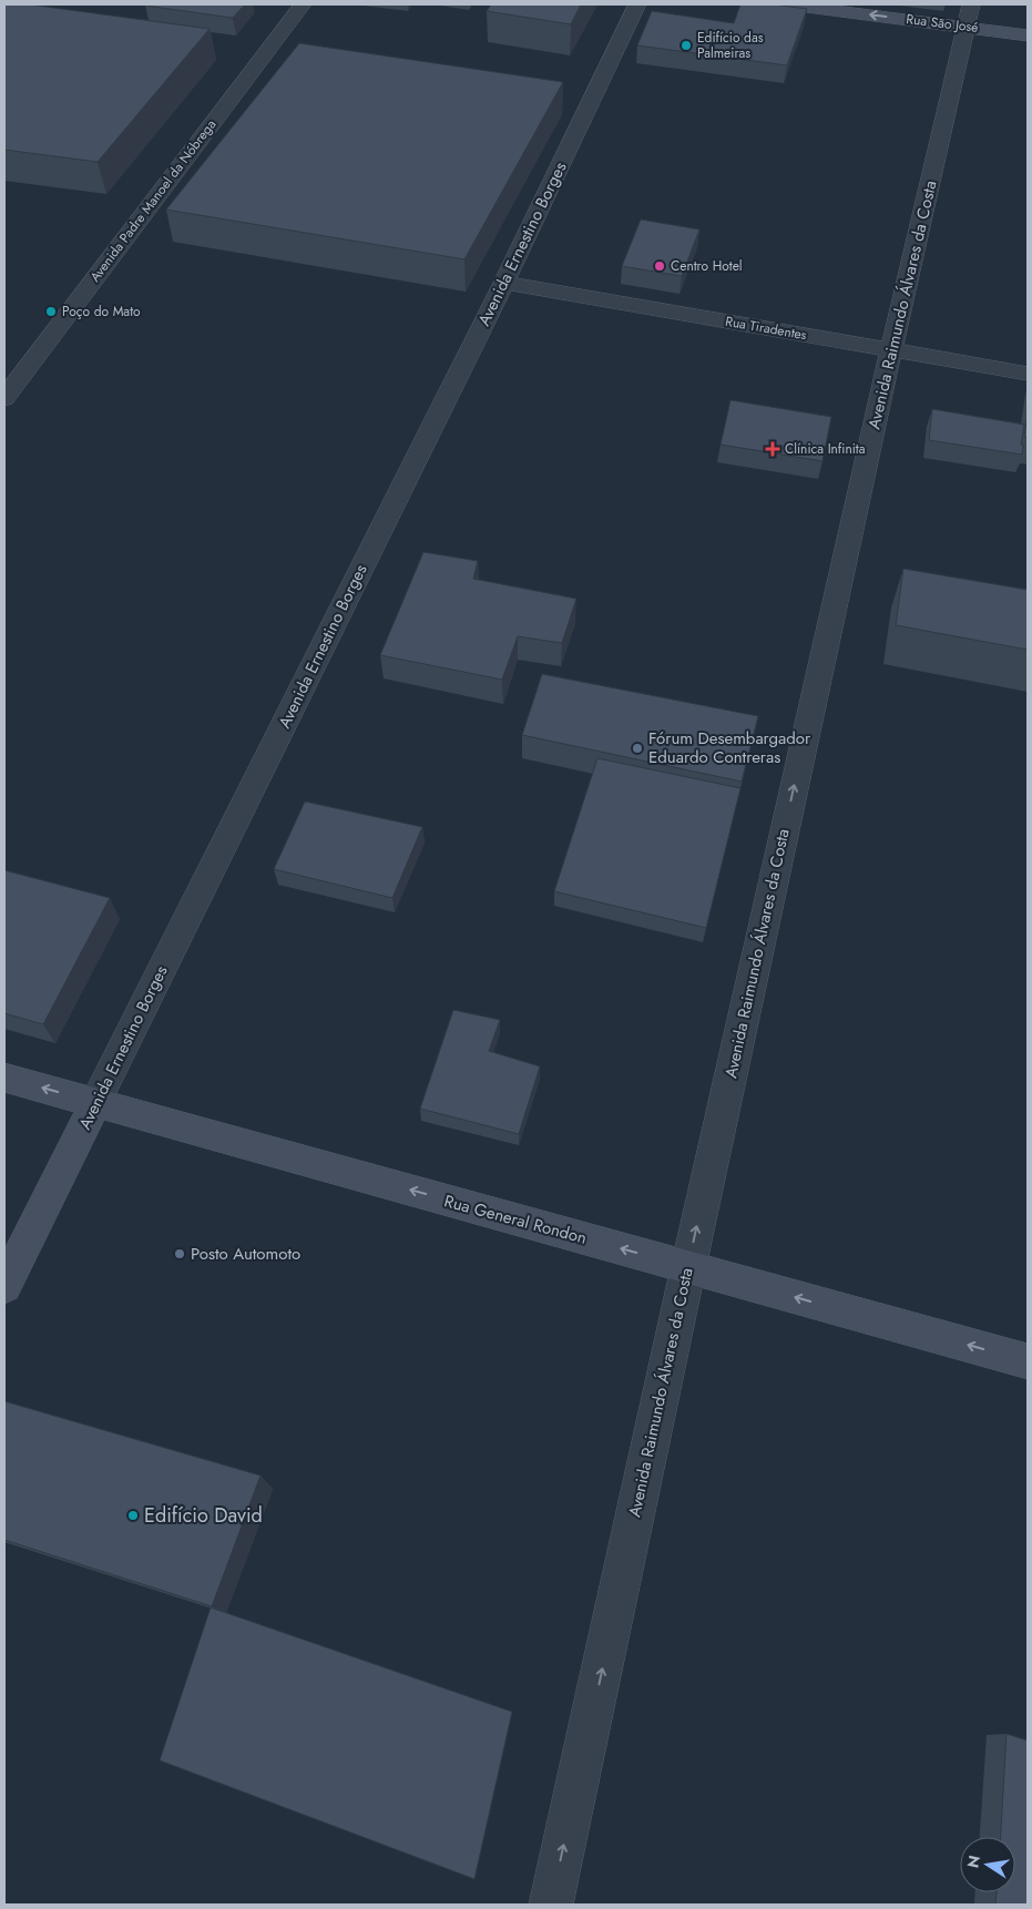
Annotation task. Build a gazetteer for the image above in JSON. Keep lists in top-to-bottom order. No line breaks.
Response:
{"streets":{"main road":["Rua São José","Avenida Ernestino Borges","Rua General Rondon"],"street":["Avenida Padre Manoel da Nóbrega","Avenida Raimundo Álvares da Costa","Rua Tiradentes"]},"crossings":[["Rua São José","Avenida Raimundo Álvares da Costa"],["Avenida Ernestino Borges","Rua Tiradentes"],["Avenida Ernestino Borges","Rua General Rondon"],["Avenida Raimundo Álvares da Costa","Rua Tiradentes"],["Avenida Raimundo Álvares da Costa","Rua General Rondon"]],"one_way":["Rua São José","Avenida Raimundo Álvares da Costa","Rua General Rondon"],"places":{"other":["Edifício das Palmeiras","Centro Hotel","Poço do Mato","Fórum Desembargador Eduardo Contreras","Posto Automoto","Edifício David"],"health":["Clínica Infinita"]},"north":"left"}
